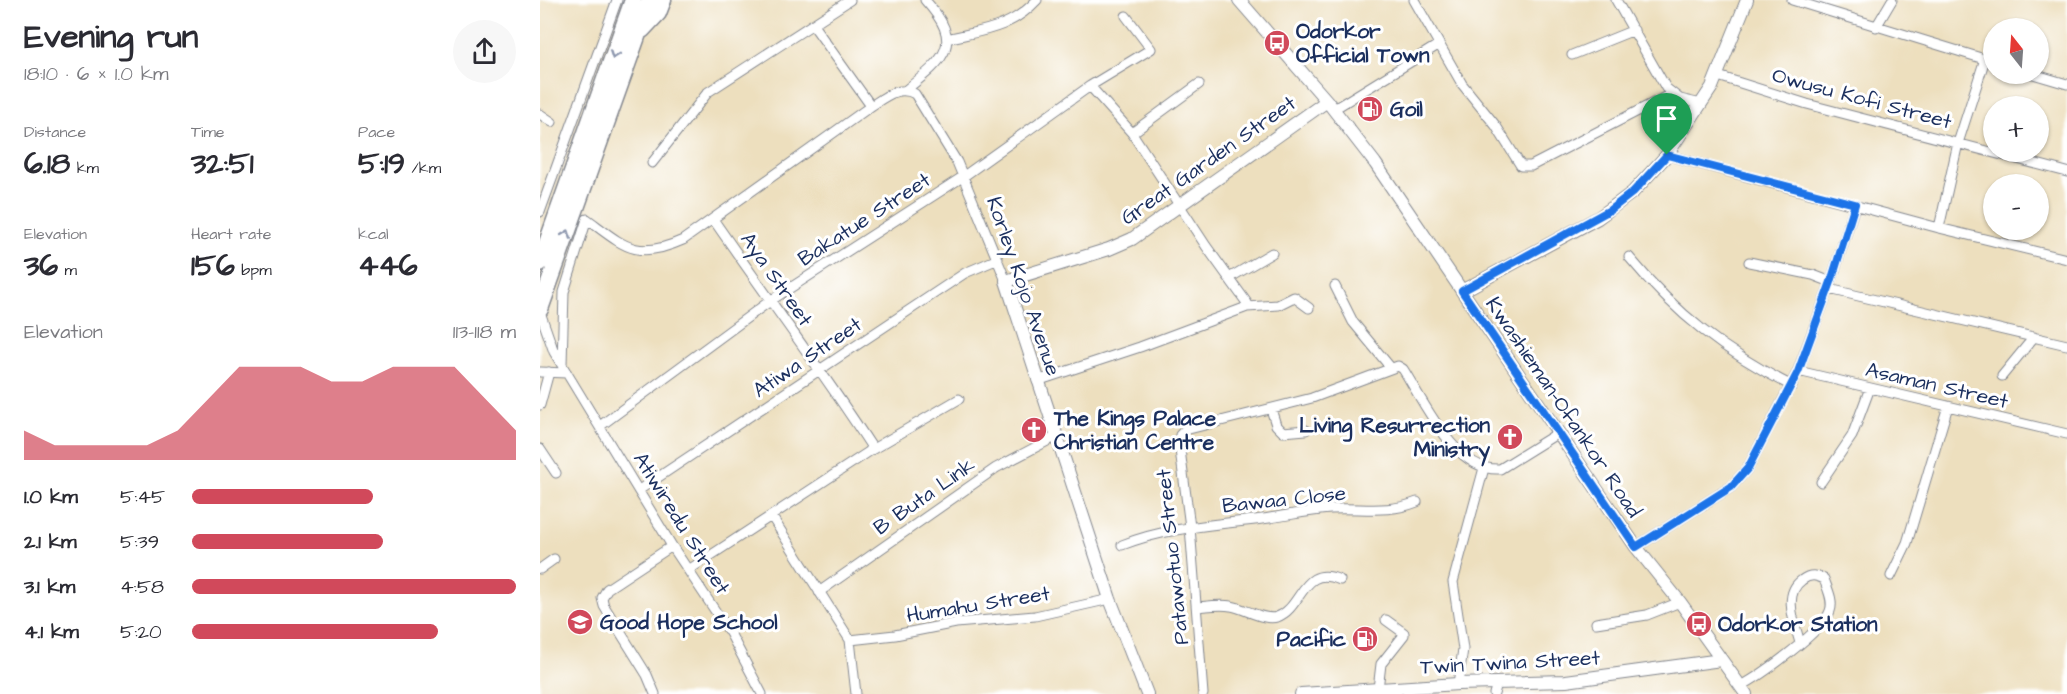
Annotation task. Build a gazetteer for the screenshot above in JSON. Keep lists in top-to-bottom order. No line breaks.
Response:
{"streets":{"main road":["Great Garden Street","Korley Kojo Avenue","Kwashieman-Ofankor Road","Twin Twina Street"],"street":["Owusu Kofi Street","Bakatue Street","Aya Street","Atiwa Street","Asaman Street","B Buta Link","Bawaa Close","Atiwiredu Street","Patawotuo Street","Humahu Street"]},"crossings":[["Great Garden Street","Korley Kojo Avenue"],["Great Garden Street","Kwashieman-Ofankor Road"],["Bakatue Street","Aya Street"],["Bakatue Street","Korley Kojo Avenue"],["Bakatue Street","Atiwiredu Street"],["Aya Street","Atiwa Street"],["Korley Kojo Avenue","Atiwa Street"],["Korley Kojo Avenue","B Buta Link"],["Korley Kojo Avenue","Humahu Street"],["Atiwa Street","Atiwiredu Street"],["Kwashieman-Ofankor Road","Twin Twina Street"],["Bawaa Close","Patawotuo Street"]],"places":{"bus stop":["Odorkor Official Town","Odorkor Station"],"fuel station":["Goil","Pacific"],"church":["The Kings Palace Christian Centre","Living Resurrection Ministry"],"school or university":["Good Hope School"]},"north":"top","page":{"heading":["Evening run","18:10 · 6 × 1.0 km"],"map_buttons":["+","−"],"stats":[["Distance","6.18 km"],["Time","32:51"],["Pace","5:19 /km"],["Elevation","36 m"],["Heart rate","156 bpm"],["kcal","446"]],"chart":["Elevation","113–118 m"],"list":[{"name":"1.0 km","note":"5:45"},{"name":"2.1 km","note":"5:39"},{"name":"3.1 km","note":"4:58"},{"name":"4.1 km","note":"5:20"}]}}
